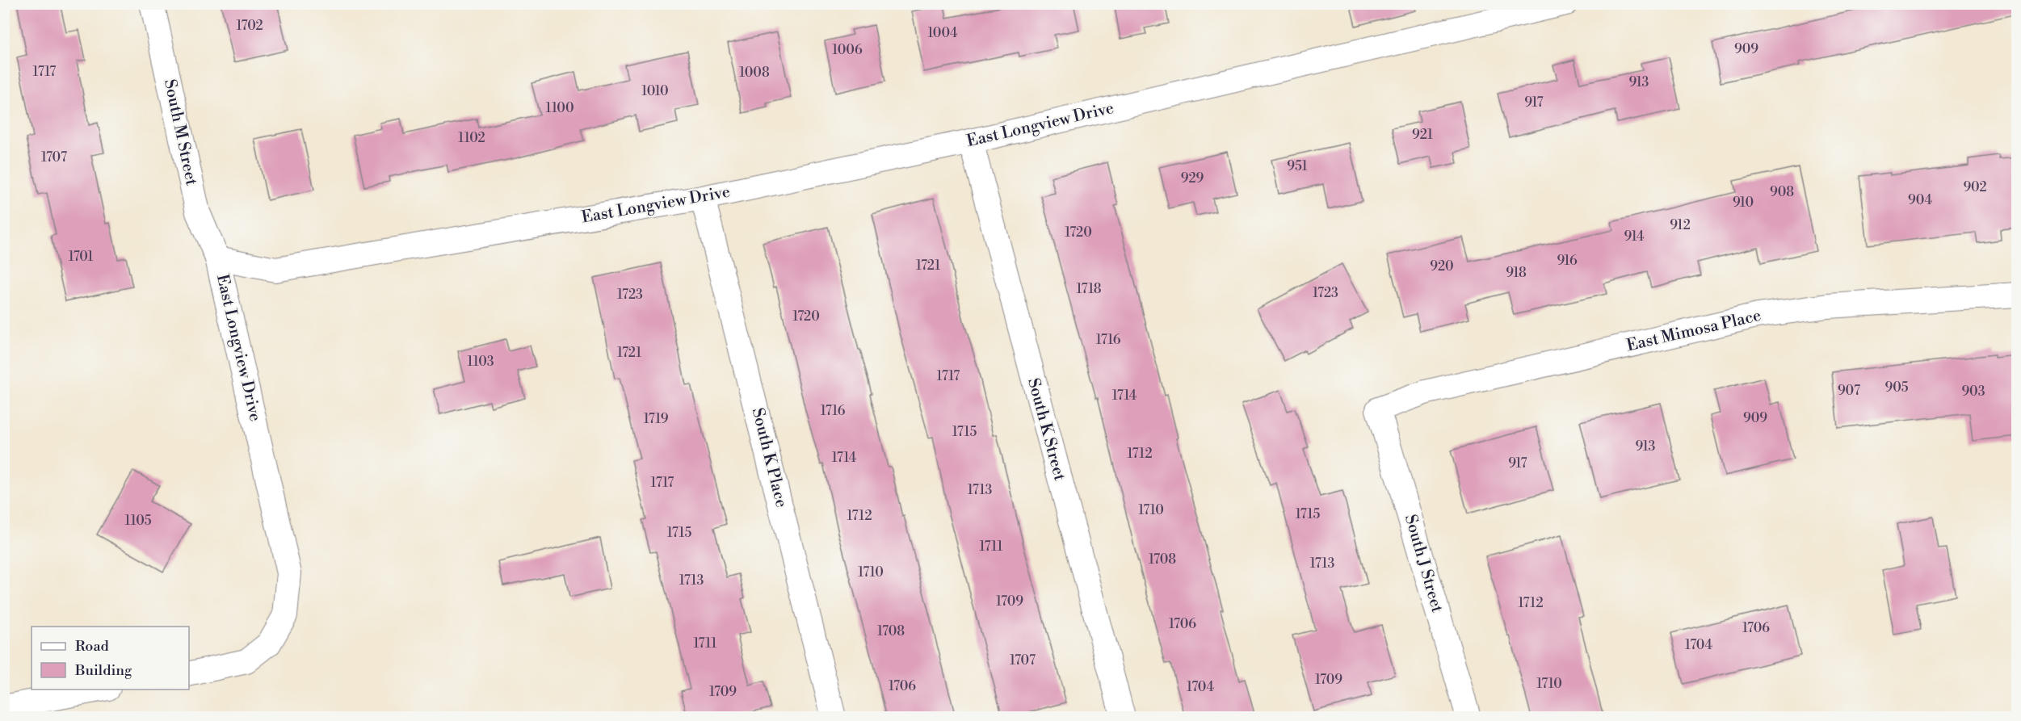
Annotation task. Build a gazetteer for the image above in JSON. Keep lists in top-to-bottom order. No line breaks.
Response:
{"streets":{"street":["East Longview Drive","South M Street","East Mimosa Place","South K Street","South K Place","South J Street"]},"crossings":[["East Longview Drive","South M Street"],["East Longview Drive","South K Street"],["East Longview Drive","South K Place"],["East Mimosa Place","South J Street"]],"house_numbers":["1702","1004","909","1006","1717","1008","913","1010","917","1100","921","1102","1707","951","929","902","908","904","910","912","1720","914","1701","916","1721","920","918","1718","1723","1723","1720","1716","1721","1103","1717","905","907","903","1714","1716","909","1719","1715","913","1712","1714","917","1717","1713","1710","1715","1712","1105","1715","1711","1708","1713","1710","1713","1709","1712","1706","1706","1708","1711","1704","1707","1709","1710","1706","1704","1709"],"legend":["Road","Building"]}
